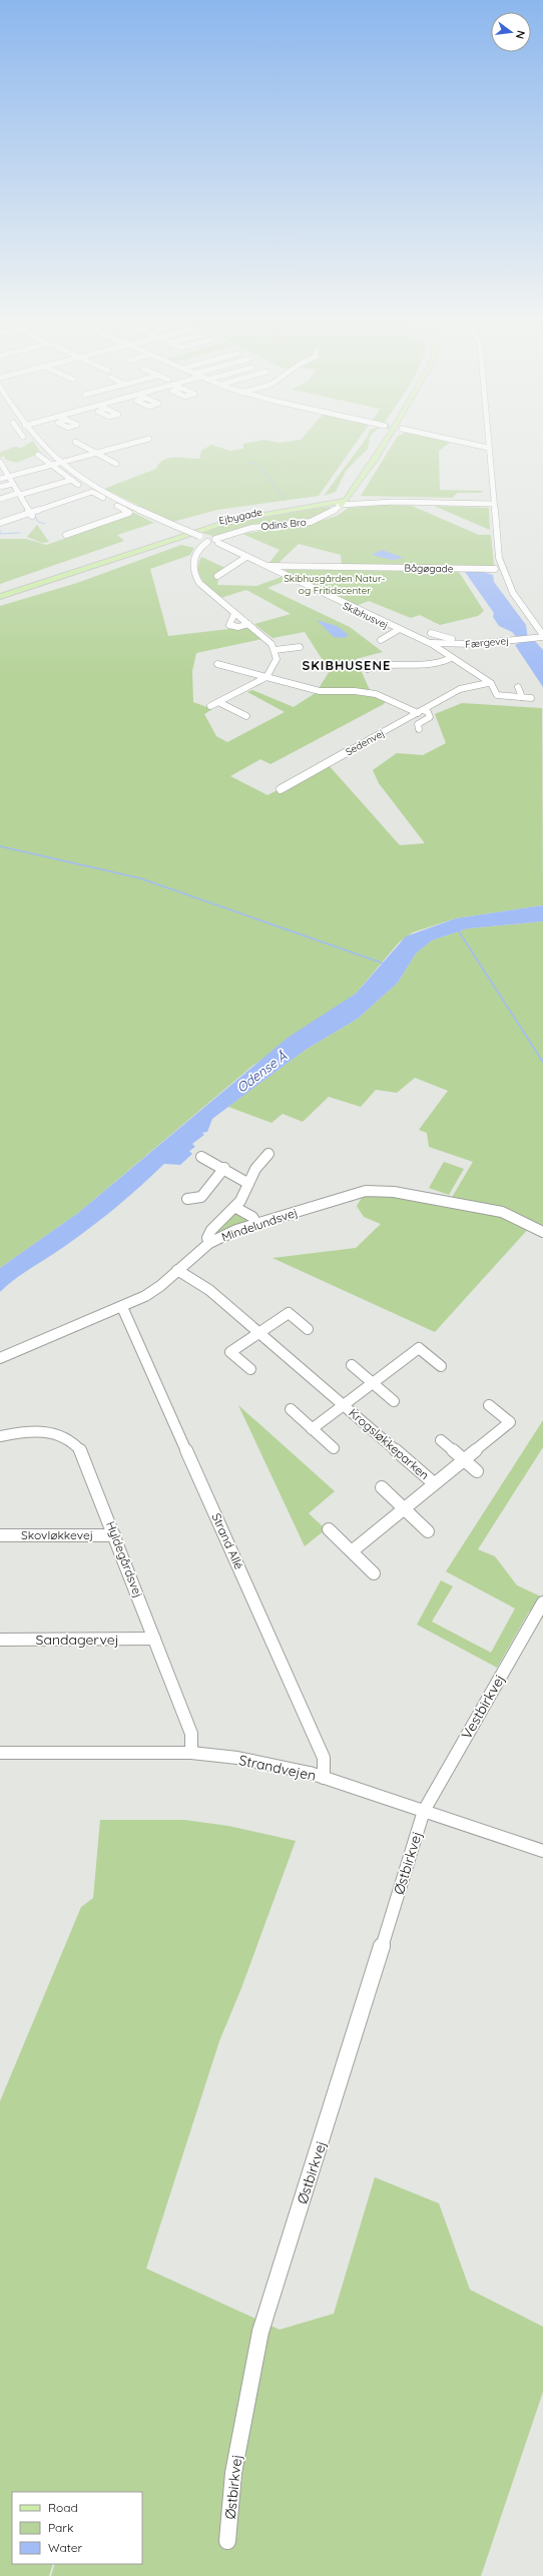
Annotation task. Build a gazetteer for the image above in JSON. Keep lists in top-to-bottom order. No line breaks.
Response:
{"streets":{"main road":["Ejbygade","Odins Bro"],"street":["Bågøgade","Skibhusvej","Færgevej","Sedenvej","Mindelundsvej","Krogsløkkeparken","Skovløkkevej","Strand Allé","Hyldegårdsvej","Sandagervej","Vestbirkvej","Strandvejen","Østbirkvej"]},"crossings":[["Ejbygade","Odins Bro"],["Odins Bro","Skibhusvej"],["Bågøgade","Skibhusvej"],["Skibhusvej","Færgevej"],["Mindelundsvej","Krogsløkkeparken"],["Mindelundsvej","Strand Allé"],["Skovløkkevej","Hyldegårdsvej"],["Strand Allé","Strandvejen"],["Hyldegårdsvej","Sandagervej"],["Hyldegårdsvej","Strandvejen"],["Vestbirkvej","Strandvejen"],["Vestbirkvej","Østbirkvej"],["Strandvejen","Østbirkvej"]],"districts":["SKIBHUSENE"],"water":["Odense Å"],"parks":["Skibhusgården Natur- og Fritidscenter"],"legend":["Road","Park","Water"],"north":"right"}
